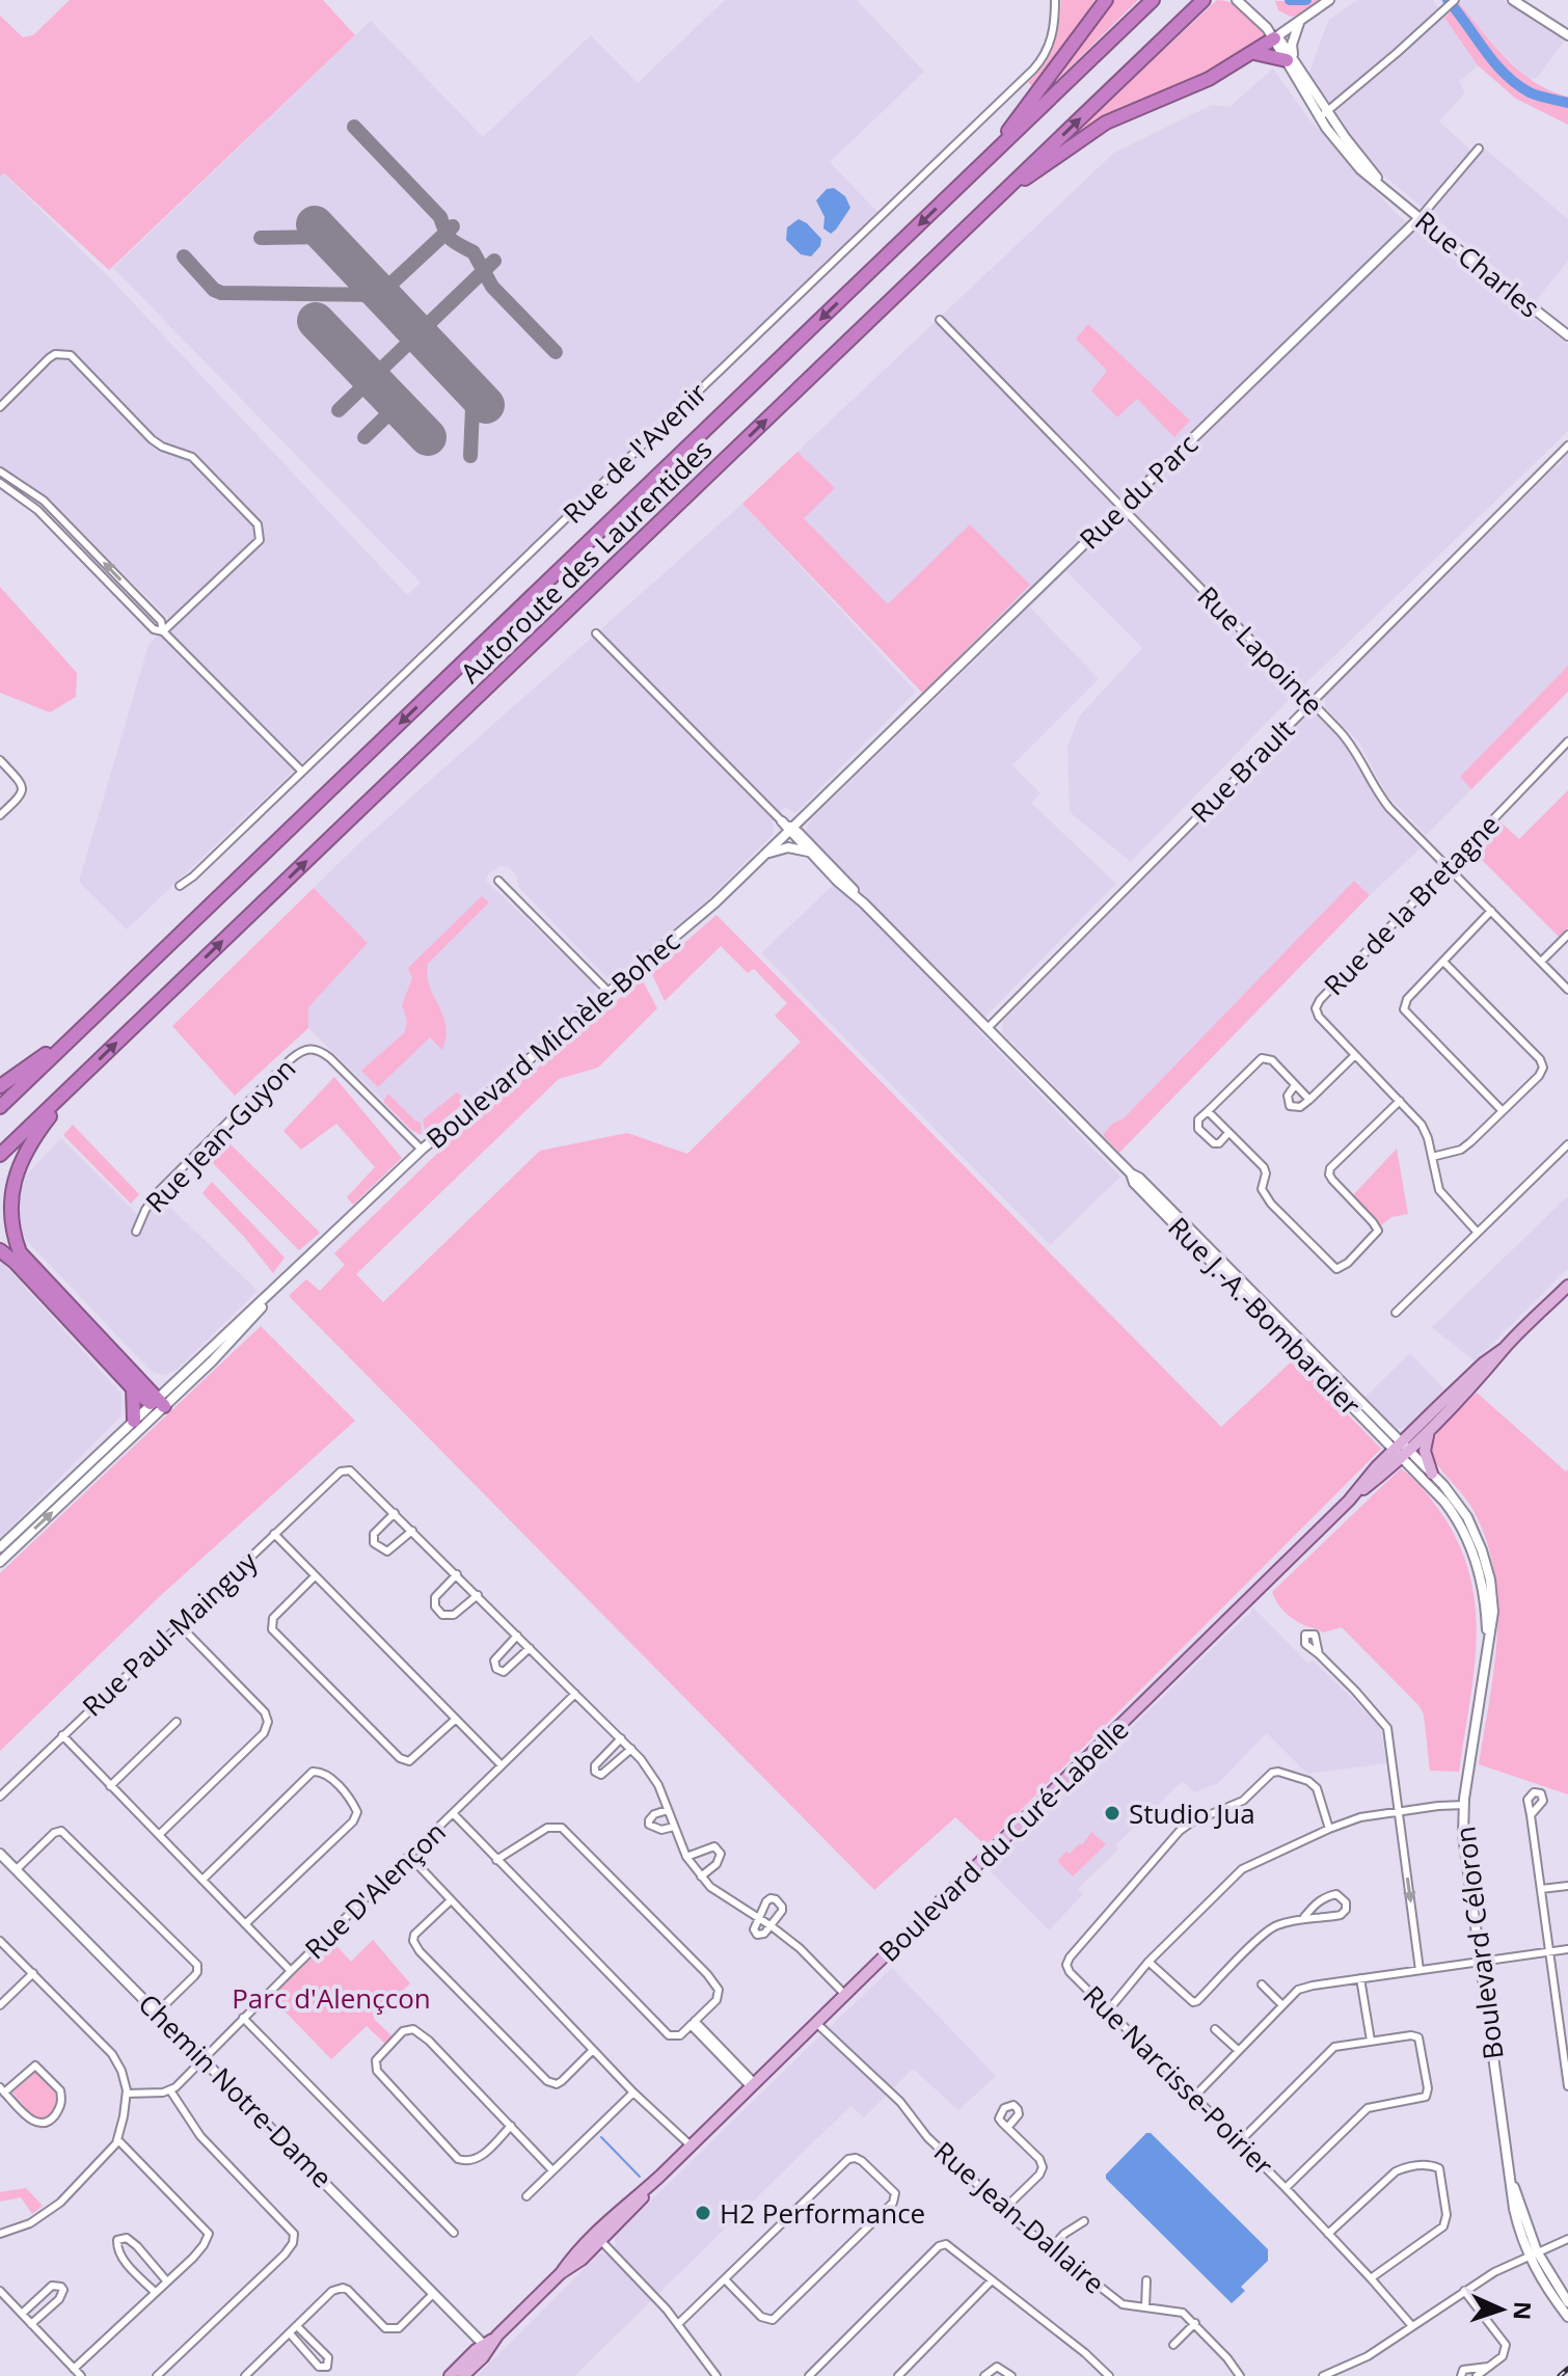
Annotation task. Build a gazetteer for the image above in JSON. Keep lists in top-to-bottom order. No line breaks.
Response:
{"streets":{"highway":["Autoroute des Laurentides"],"main road":["Boulevard du Curé-Labelle"],"street":["Rue Charles","Rue de l'Avenir","Rue du Parc","Rue Lapointe","Rue Brault","Rue de la Bretagne","Boulevard Michèle-Bohec","Rue Jean-Guyon","Rue J.-A.-Bombardier","Rue Paul-Mainguy","Rue D'Alençon","Boulevard Céloron","Rue Narcisse-Poirier","Chemin Notre-Dame","Rue Jean-Dallaire"]},"crossings":[["Rue Charles","Rue du Parc"],["Rue du Parc","Rue Lapointe"],["Rue du Parc","Boulevard Michèle-Bohec"],["Rue du Parc","Rue J.-A.-Bombardier"],["Rue Lapointe","Rue Brault"],["Rue Lapointe","Rue de la Bretagne"],["Rue Brault","Rue J.-A.-Bombardier"],["Boulevard Michèle-Bohec","Rue Jean-Guyon"],["Boulevard Michèle-Bohec","Rue J.-A.-Bombardier"],["Rue J.-A.-Bombardier","Boulevard du Curé-Labelle"],["Rue J.-A.-Bombardier","Boulevard Céloron"],["Boulevard du Curé-Labelle","Boulevard Céloron"],["Boulevard du Curé-Labelle","Chemin Notre-Dame"],["Boulevard du Curé-Labelle","Rue Jean-Dallaire"],["Rue D'Alençon","Chemin Notre-Dame"]],"parks":["Parc d'Alençcon"],"places":["Studio Jua","H2 Performance"],"north":"right"}
